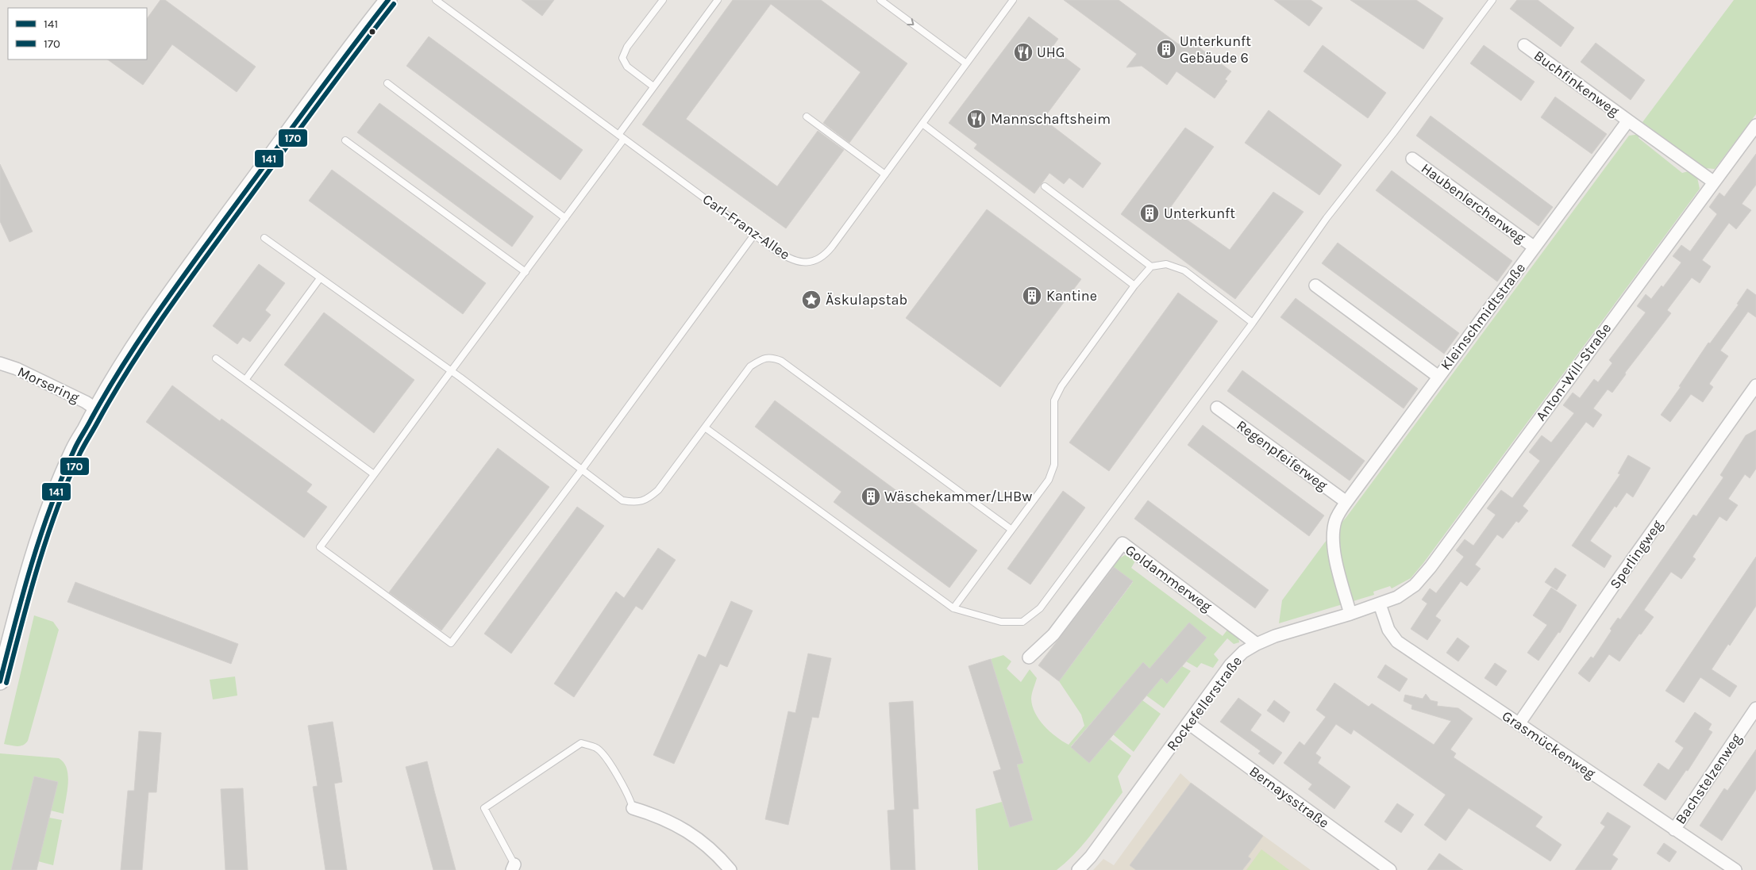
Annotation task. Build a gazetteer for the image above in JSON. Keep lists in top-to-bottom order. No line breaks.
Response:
{"streets":{"street":["Buchfinkenweg","Haubenlerchenweg","Kleinschmidtstraße","Anton-Will-Straße","Morsering","Regenpfeiferweg","Sperlingweg","Goldammerweg","Rockefellerstraße","Grasmückenweg","Bachstelzenweg","Bernaysstraße"],"lane":["Carl-Franz-Allee"]},"crossings":[["Buchfinkenweg","Kleinschmidtstraße"],["Haubenlerchenweg","Kleinschmidtstraße"],["Kleinschmidtstraße","Regenpfeiferweg"],["Kleinschmidtstraße","Rockefellerstraße"],["Anton-Will-Straße","Rockefellerstraße"],["Anton-Will-Straße","Grasmückenweg"],["Sperlingweg","Grasmückenweg"],["Goldammerweg","Rockefellerstraße"],["Rockefellerstraße","Grasmückenweg"],["Rockefellerstraße","Bernaysstraße"],["Grasmückenweg","Bachstelzenweg"]],"places":{"building":["Unterkunft Gebäude 6","Unterkunft","Kantine","Wäschekammer/LHBw"],"restaurant":["UHG","Mannschaftsheim"],"place":["Äskulapstab"]},"lines":["transit line 141","transit line 170"],"legend":["141","170"]}
